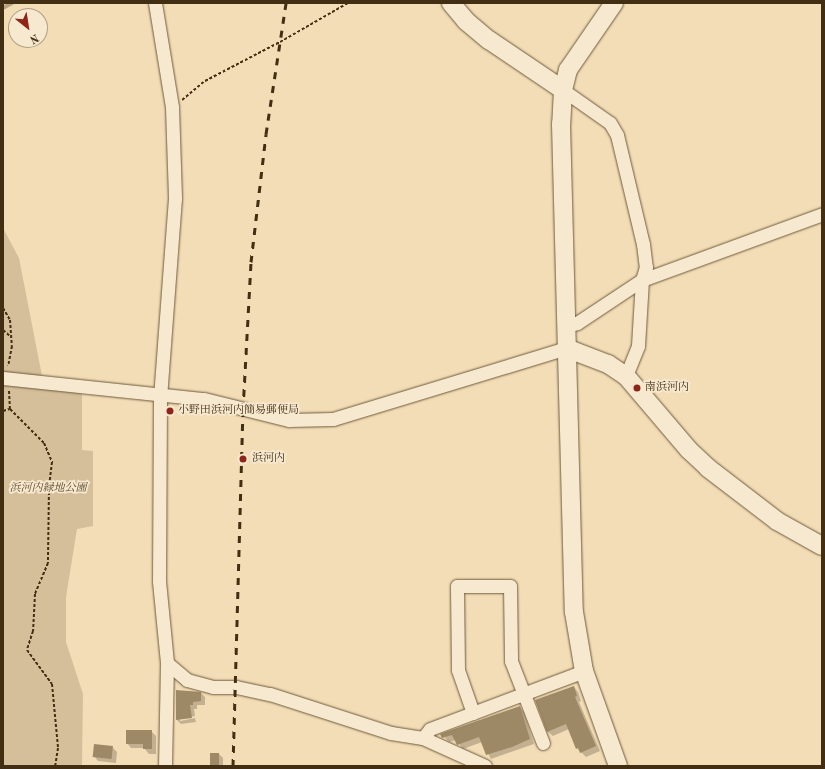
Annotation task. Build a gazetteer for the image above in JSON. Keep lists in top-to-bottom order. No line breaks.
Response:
{"parks":["浜河内緑地公園"],"places":["南浜河内","小野田浜河内簡易郵便局","浜河内"],"north":"bottom right"}
